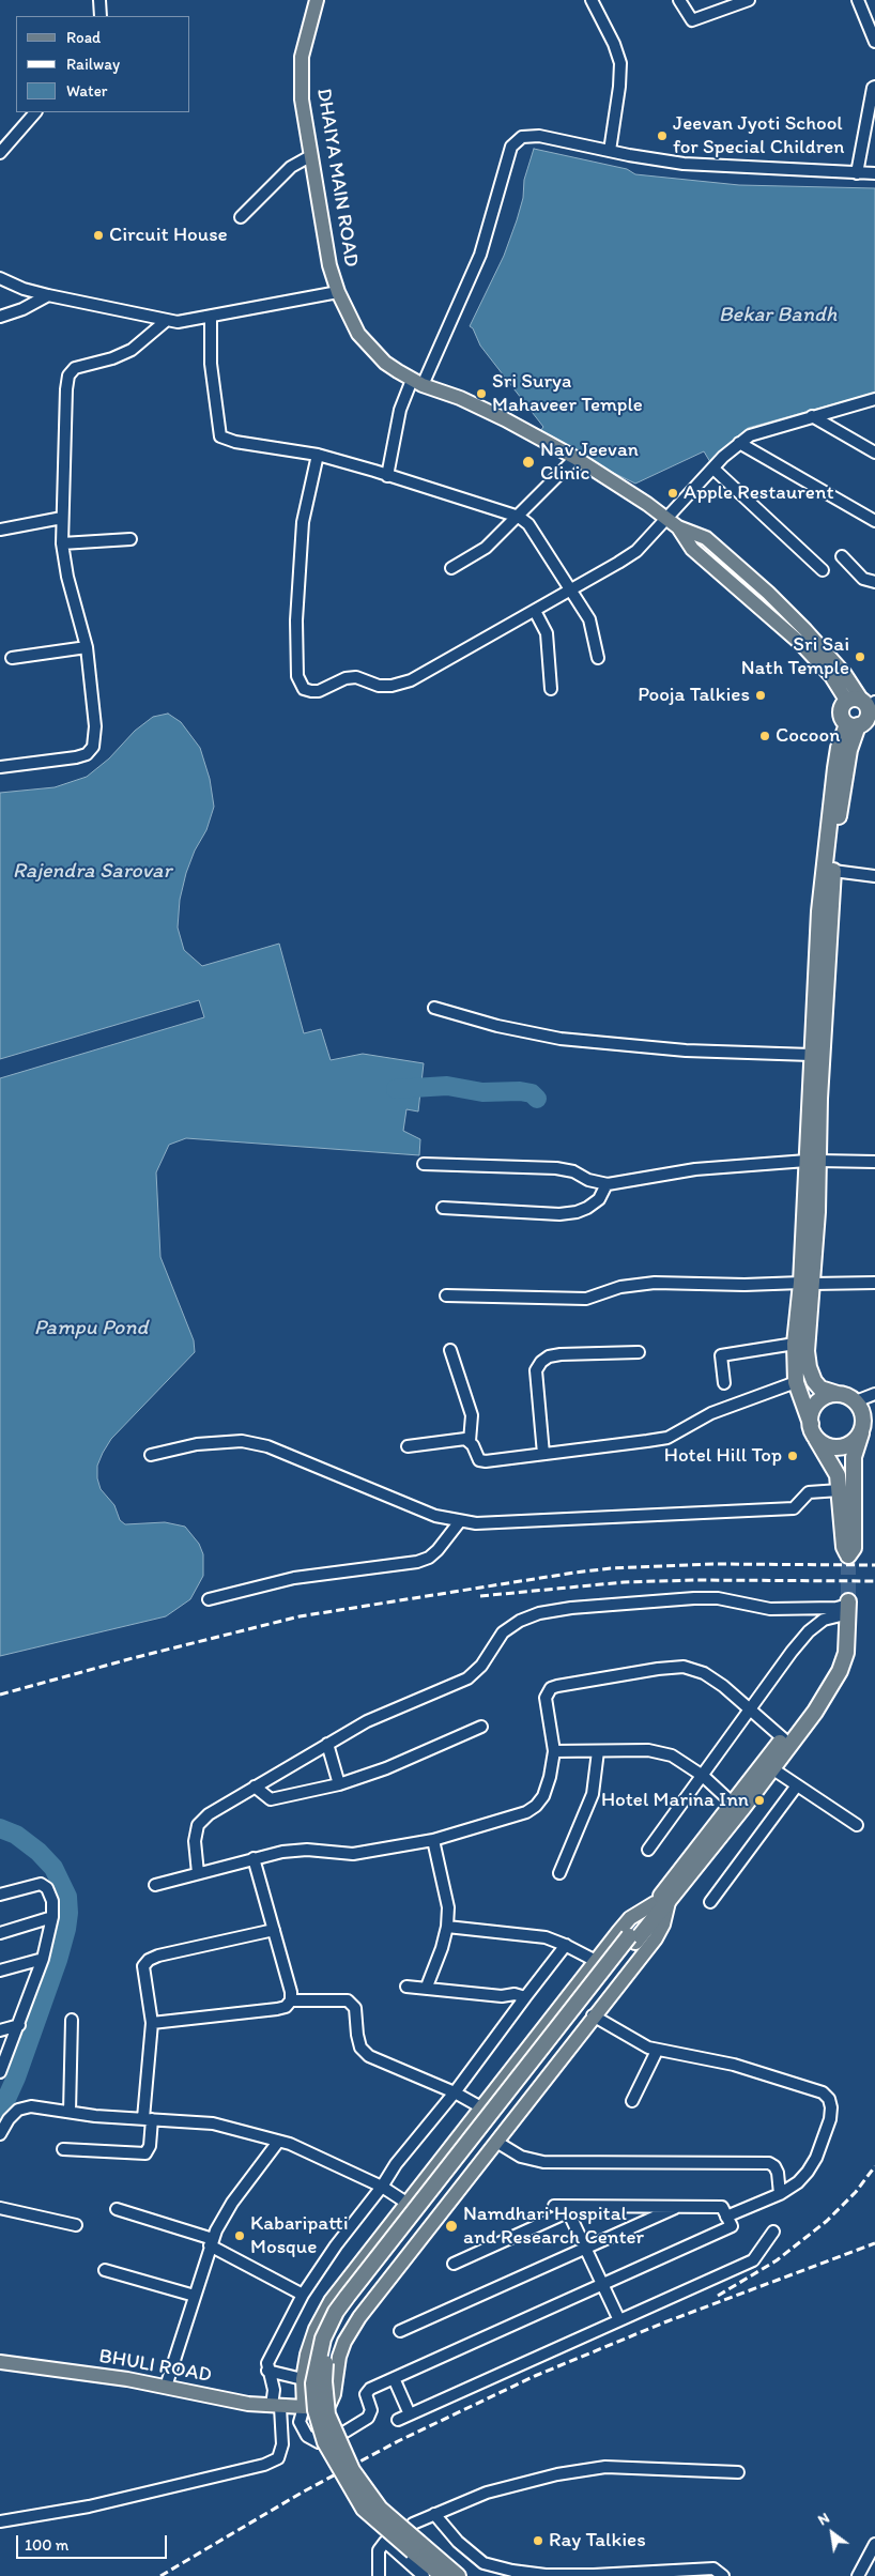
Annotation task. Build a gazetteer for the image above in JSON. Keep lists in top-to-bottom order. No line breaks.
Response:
{"streets":{"main road":["DHAIYA MAIN ROAD","BHULI ROAD"]},"water":["Bekar Bandh","Rajendra Sarovar","Pampu Pond"],"places":["Jeevan Jyoti School for Special Children","Circuit House","Sri Surya Mahaveer Temple","Nav Jeevan Clinic","Apple Restaurent","Sri Sai Nath Temple","Pooja Talkies","Cocoon","Hotel Hill Top","Hotel Marina Inn","Namdhari Hospital and Research Center","Kabaripatti Mosque","Ray Talkies"],"legend":["Road","Railway","Water"],"scale_bar":"100 m","north":"top left"}
